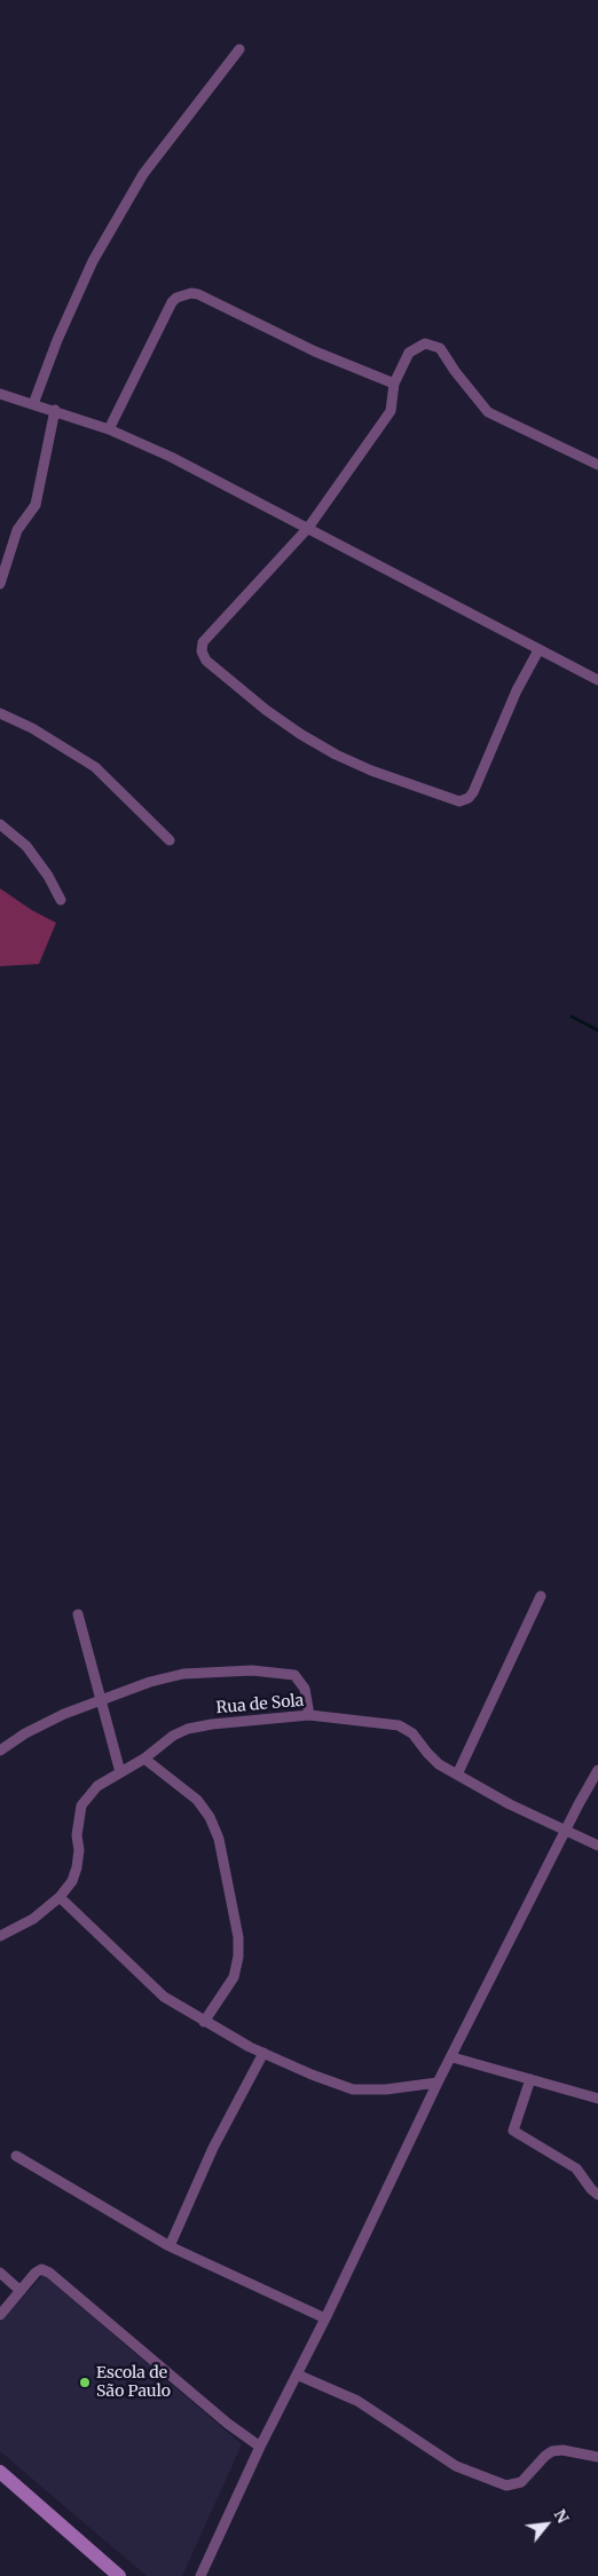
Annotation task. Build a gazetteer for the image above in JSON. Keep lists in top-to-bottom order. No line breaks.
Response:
{"streets":{"street":["Rua de Sola"]},"places":["Escola de São Paulo"],"north":"top right"}
